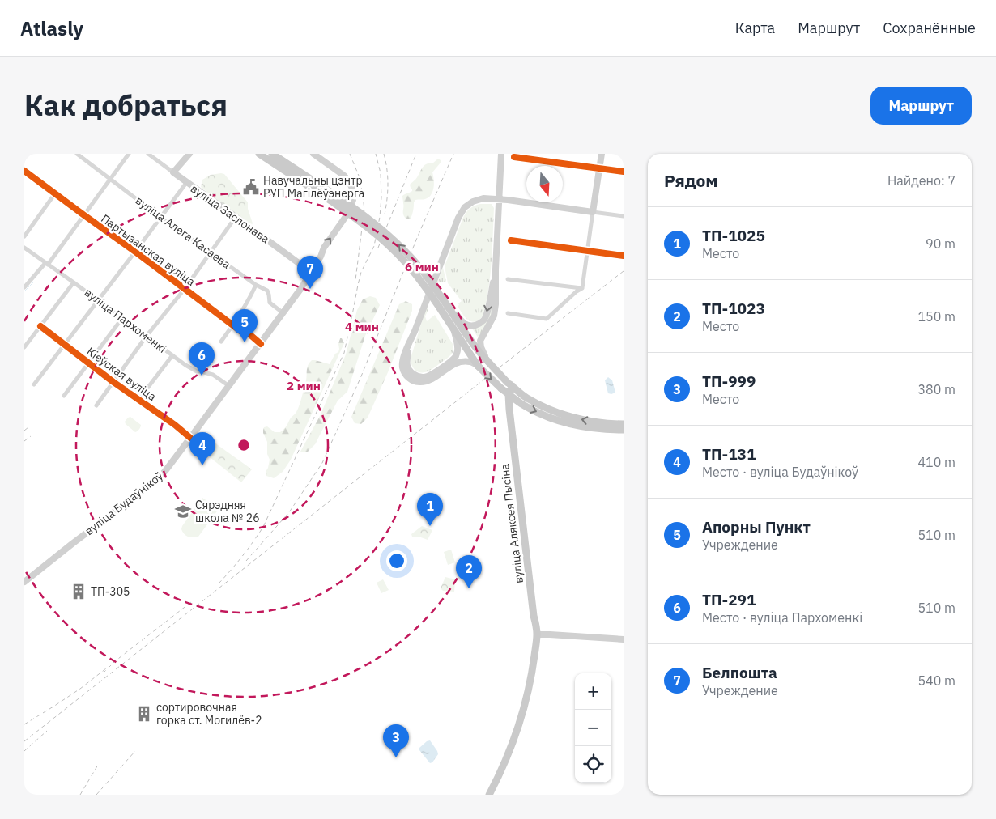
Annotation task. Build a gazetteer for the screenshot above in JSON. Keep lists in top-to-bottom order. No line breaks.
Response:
{"streets":{"main road":["вуліца Заслонава","вуліца Будаўнікоў","вуліца Аляксея Пысіна"],"street":["вуліца Алега Касаева","Партызанская вуліца","вуліца Пархоменкі","Кіеўская вуліца"]},"crossings":[["вуліца Заслонава","вуліца Будаўнікоў"],["вуліца Алега Касаева","вуліца Будаўнікоў"],["Партызанская вуліца","вуліца Будаўнікоў"],["вуліца Пархоменкі","вуліца Будаўнікоў"],["Кіеўская вуліца","вуліца Будаўнікоў"]],"places":{"public building":["Навучальны цэнтр РУП Магілёўэнерга"],"school or university":["Сярэдняя школа № 26"],"building":["ТП-305","сортировочная горка ст. Могилёв-2"]},"north":"bottom","page":{"header":"Atlasly","nav":["Карта","Маршрут","Сохранённые"],"title":"Как добраться","buttons":"Маршрут","heading":["Рядом","Найдено: 7"],"list":[{"mark":"1","name":"ТП-1025","note":"Место","value":"90 m"},{"mark":"2","name":"ТП-1023","note":"Место","value":"150 m"},{"mark":"3","name":"ТП-999","note":"Место","value":"380 m"},{"mark":"4","name":"ТП-131","note":"Место · вуліца Будаўнікоў","value":"410 m"},{"mark":"5","name":"Апорны Пункт","note":"Учреждение","value":"510 m"},{"mark":"6","name":"ТП-291","note":"Место · вуліца Пархоменкі","value":"510 m"},{"mark":"7","name":"Белпошта","note":"Учреждение","value":"540 m"}],"pins":["7","5","6","4","1","2","3"],"map_buttons":["+","−"]},"rings":["6 мин","4 мин","2 мин"]}
